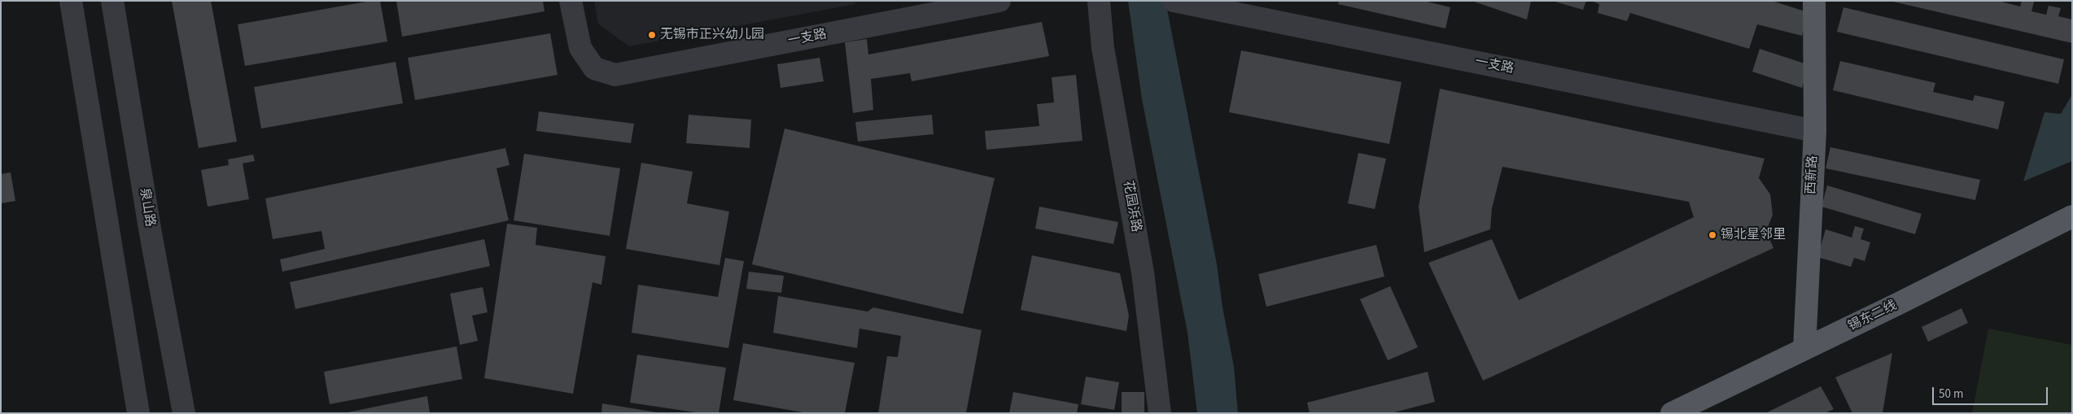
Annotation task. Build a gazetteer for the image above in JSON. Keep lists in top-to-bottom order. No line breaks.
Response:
{"streets":{"main road":["西新路","锡东二线"],"street":["一支路","花园浜路","泉山路"]},"crossings":[["一支路","西新路"],["西新路","锡东二线"]],"places":["无锡市正兴幼儿园","锡北星邻里"],"scale_bar":"50 m"}
